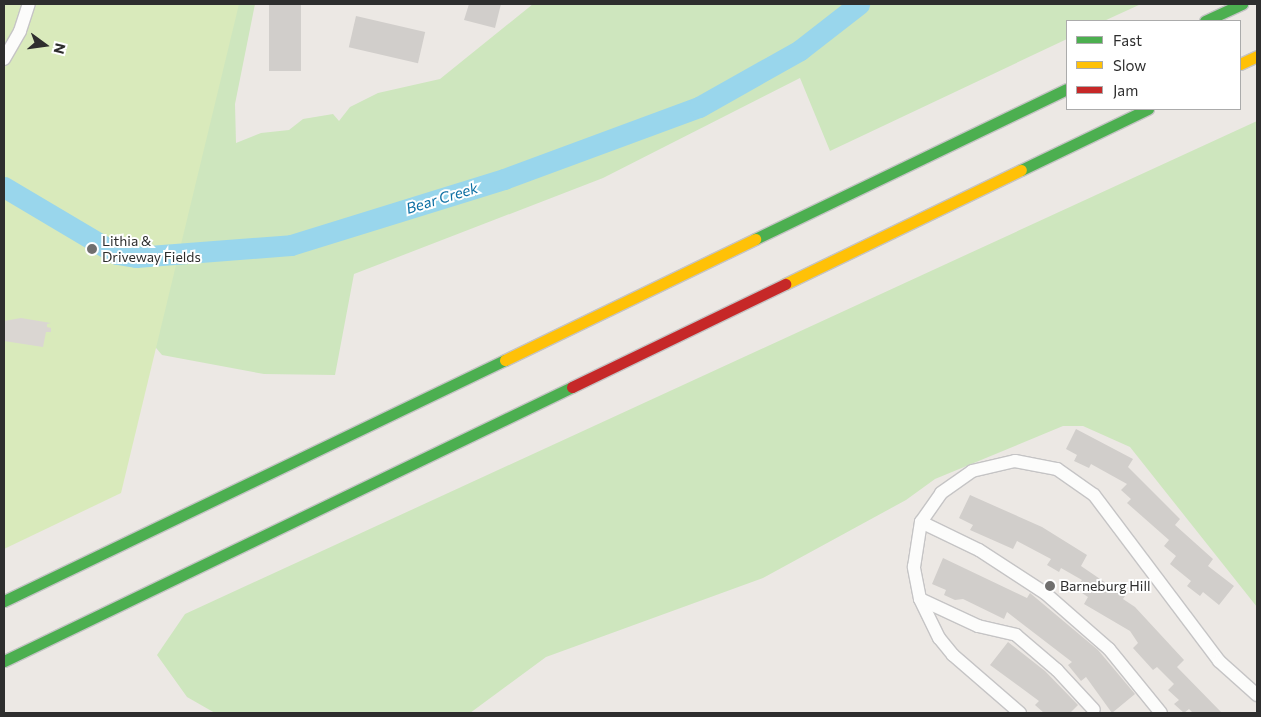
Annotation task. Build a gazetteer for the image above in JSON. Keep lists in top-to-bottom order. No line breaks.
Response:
{"water":["Bear Creek"],"places":["Lithia & Driveway Fields","Barneburg Hill"],"legend":["Fast","Slow","Jam"],"north":"right"}
